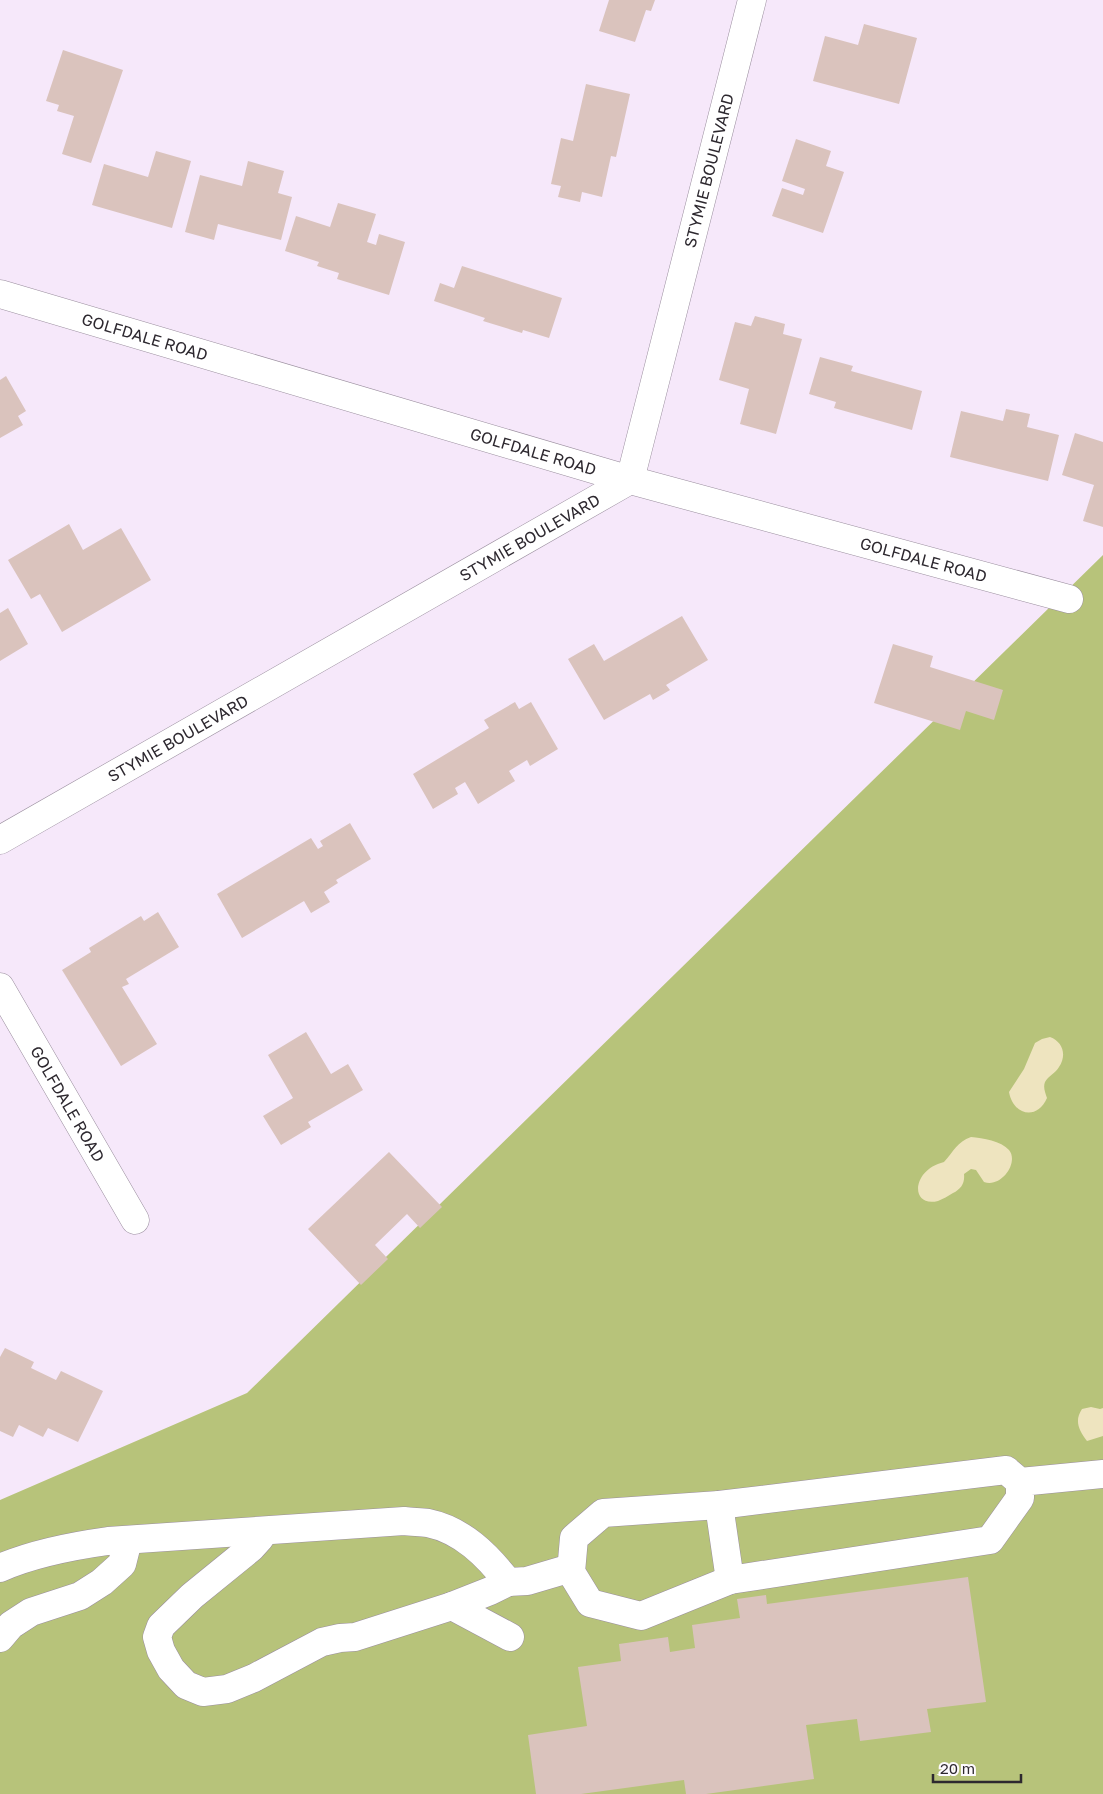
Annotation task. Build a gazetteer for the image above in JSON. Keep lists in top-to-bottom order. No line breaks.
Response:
{"streets":{"street":["STYMIE BOULEVARD","GOLFDALE ROAD"]},"crossings":[["STYMIE BOULEVARD","GOLFDALE ROAD"]],"scale_bar":"20 m"}
